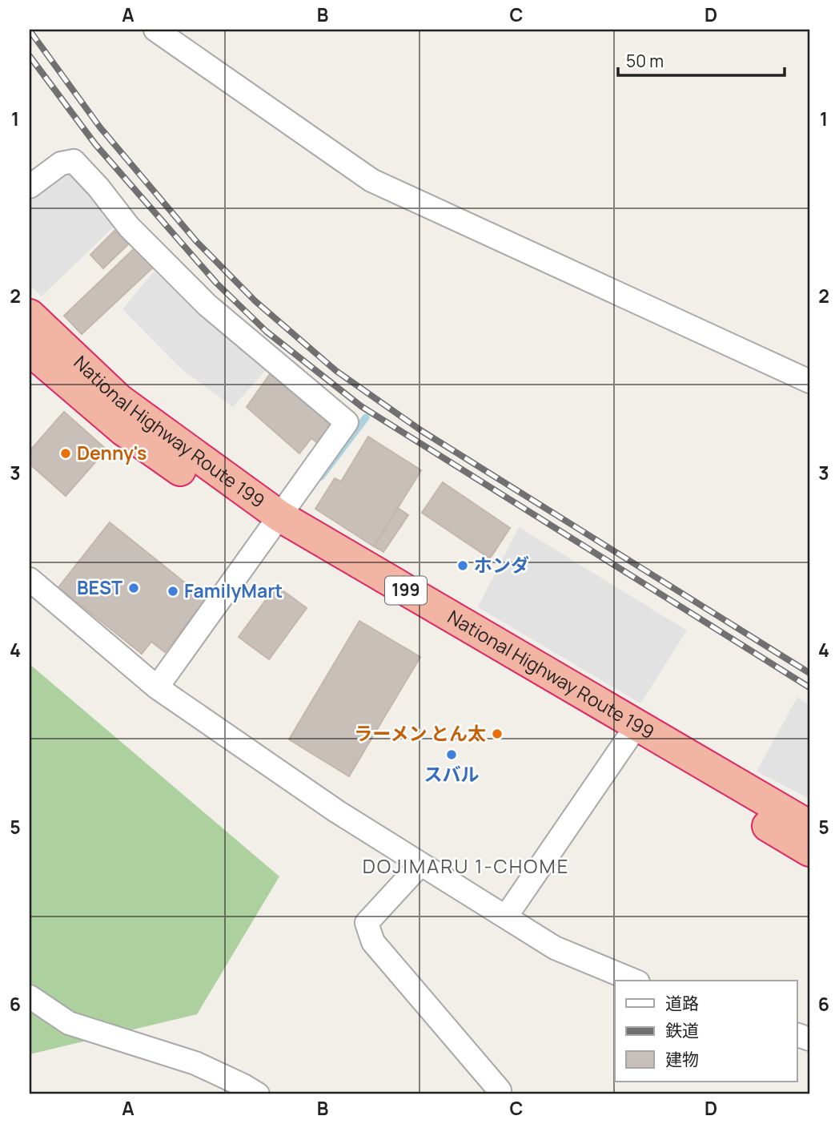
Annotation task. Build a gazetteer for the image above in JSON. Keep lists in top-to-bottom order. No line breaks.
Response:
{"streets":{"highway":["National Highway Route 199","199"]},"districts":["DOJIMARU 1-CHOME"],"places":["Denny's","ホンダ","BEST","FamilyMart","ラーメン とん太","スバル"],"legend":["道路","鉄道","建物"],"scale_bar":"50 m","grid":{"columns":["A","B","C","D"],"rows":["1","2","3","4","5","6"]}}
